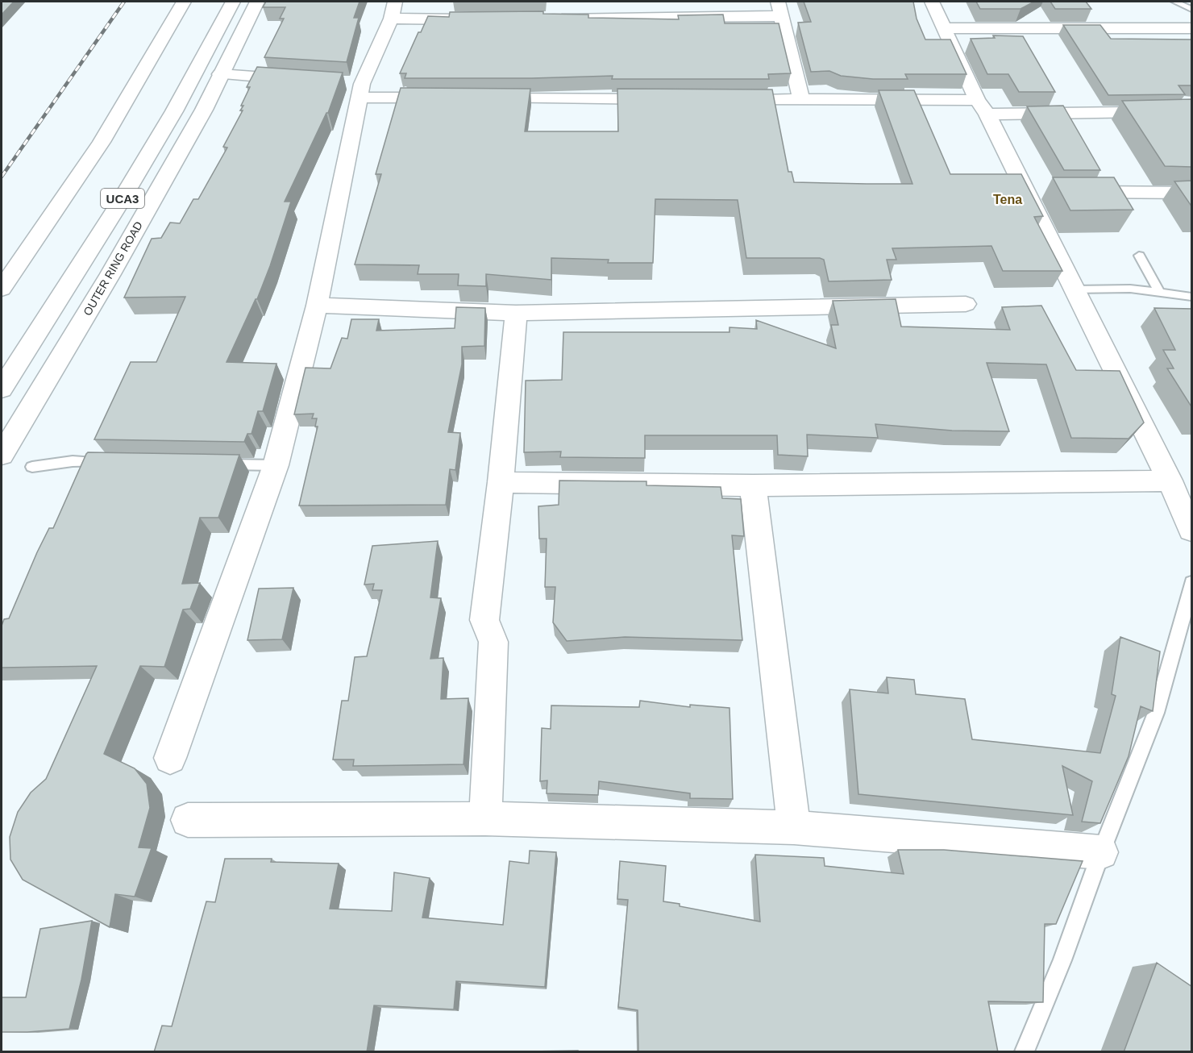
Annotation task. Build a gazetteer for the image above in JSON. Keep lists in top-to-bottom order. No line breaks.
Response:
{"streets":{"street":["UCA3","OUTER RING ROAD"]},"districts":["Tena"]}
